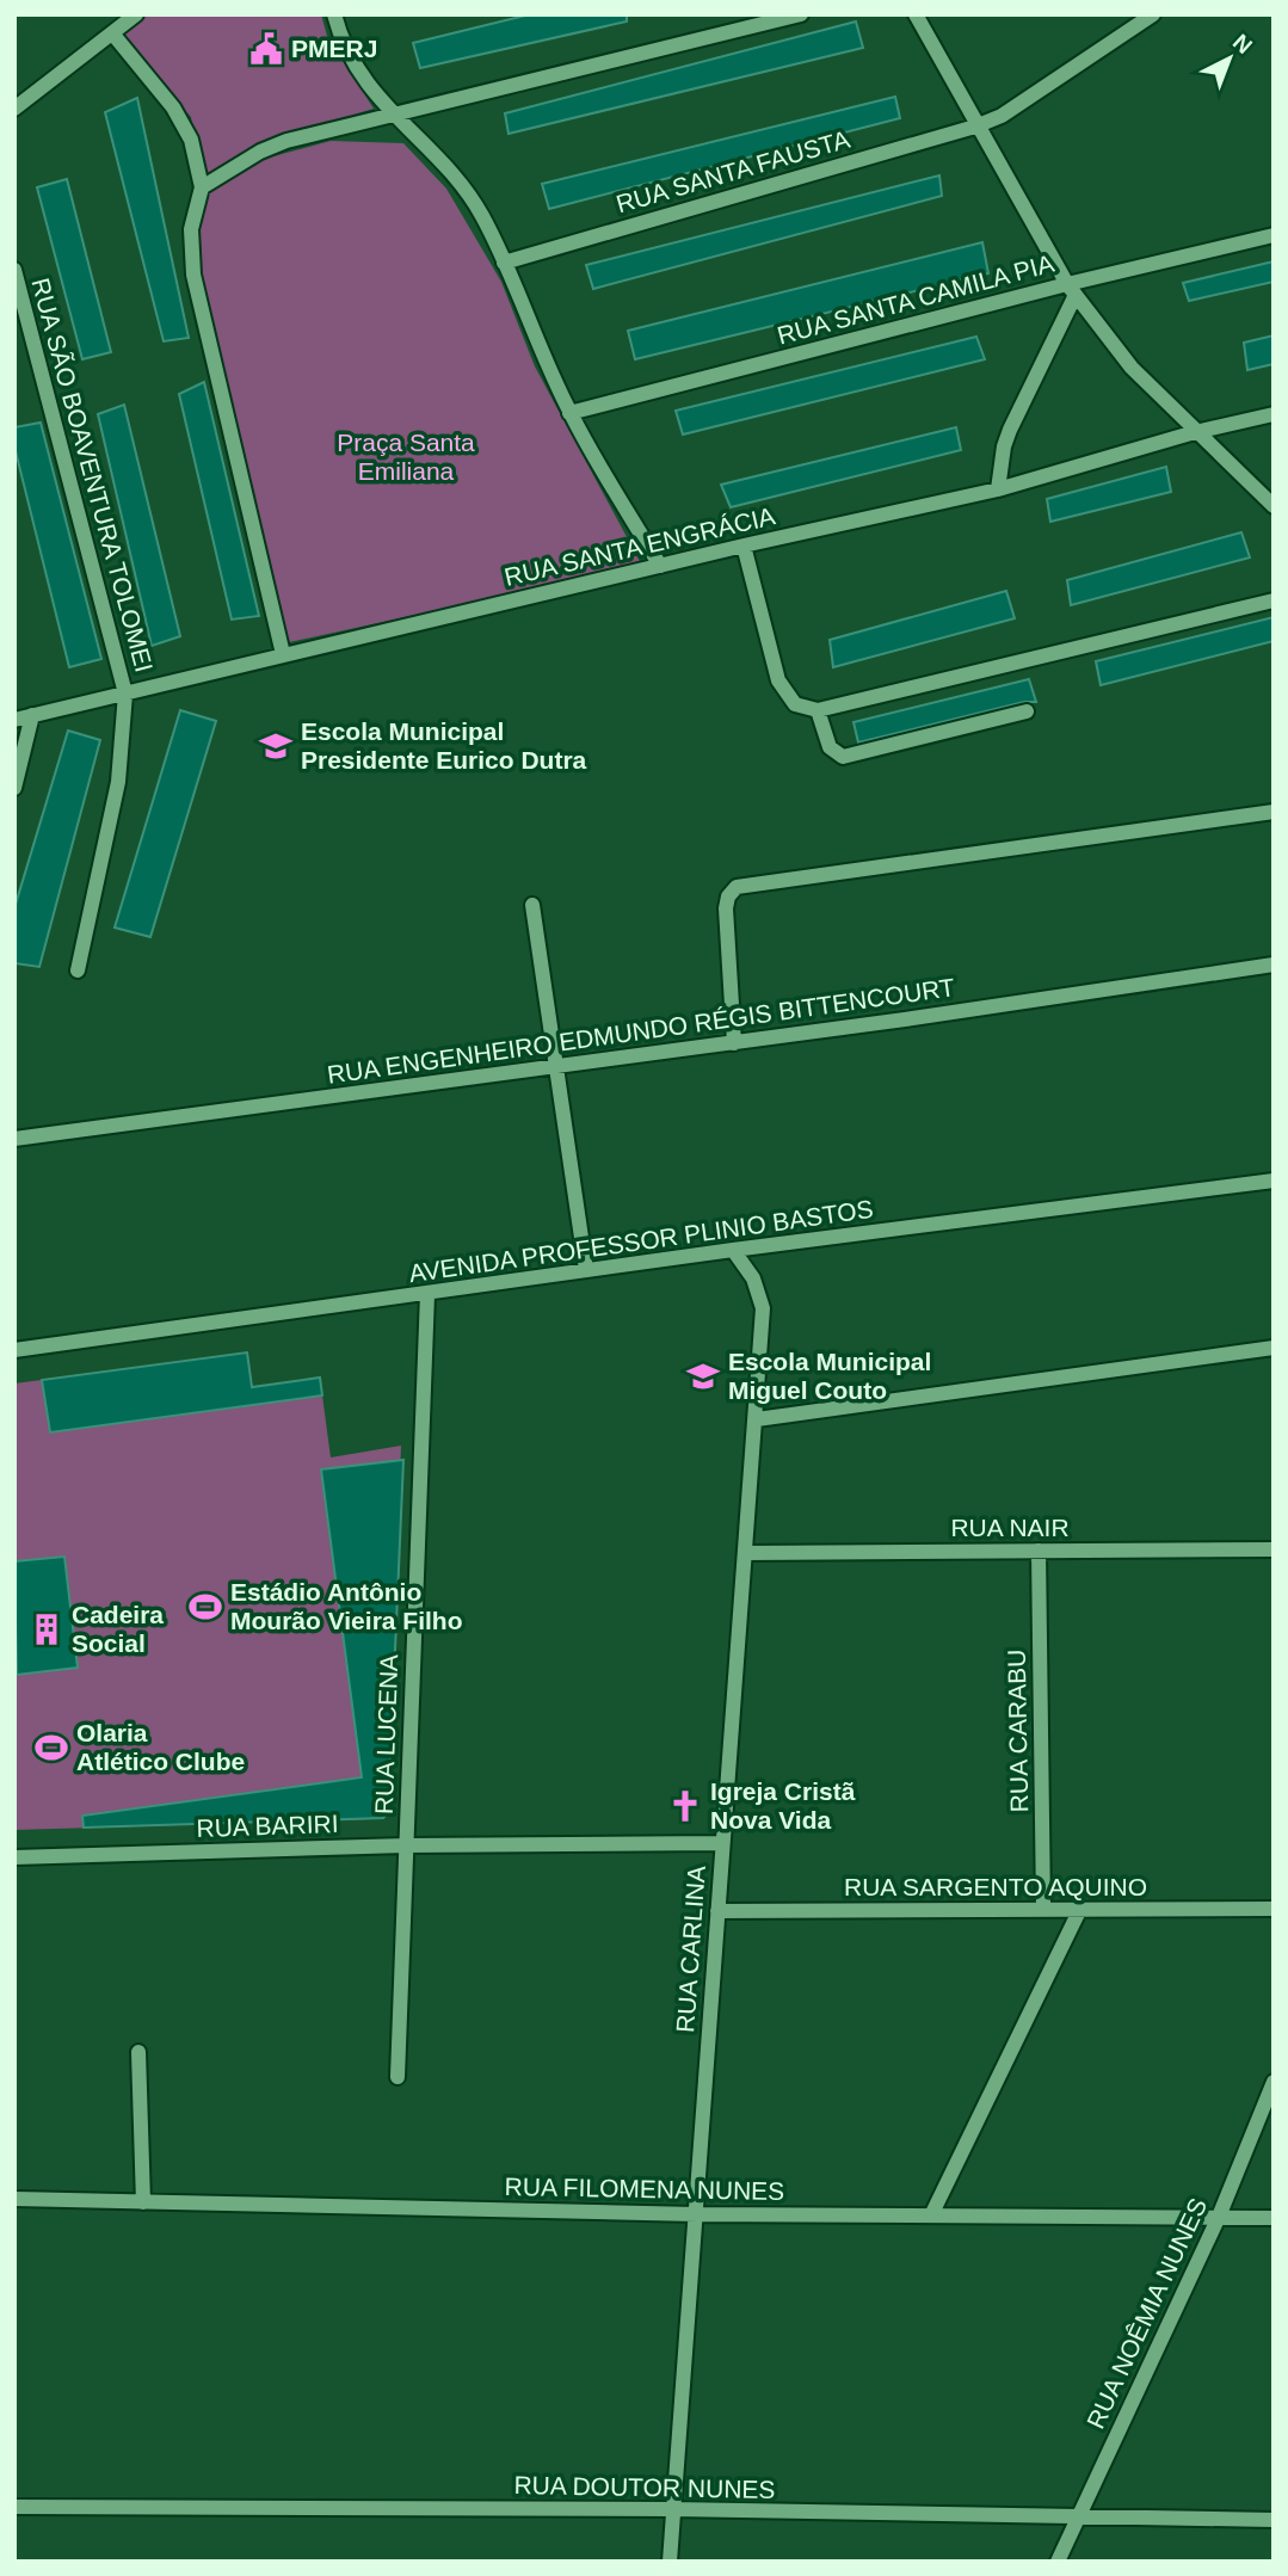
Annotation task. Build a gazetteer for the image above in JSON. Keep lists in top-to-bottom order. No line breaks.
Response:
{"streets":{"street":["RUA SANTA FAUSTA","RUA SANTA CAMILA PIA","RUA SÃO BOAVENTURA TOLOMEI","RUA SANTA ENGRÁCIA","RUA ENGENHEIRO EDMUNDO RÉGIS BITTENCOURT","AVENIDA PROFESSOR PLINIO BASTOS","RUA NAIR","RUA CARABU","RUA LUCENA","RUA BARIRI","RUA SARGENTO AQUINO","RUA CARLINA","RUA FILOMENA NUNES","RUA NOÊMIA NUNES","RUA DOUTOR NUNES"]},"crossings":[["RUA SÃO BOAVENTURA TOLOMEI","RUA SANTA ENGRÁCIA"],["AVENIDA PROFESSOR PLINIO BASTOS","RUA LUCENA"],["AVENIDA PROFESSOR PLINIO BASTOS","RUA CARLINA"],["RUA NAIR","RUA CARABU"],["RUA NAIR","RUA CARLINA"],["RUA CARABU","RUA SARGENTO AQUINO"],["RUA LUCENA","RUA BARIRI"],["RUA BARIRI","RUA CARLINA"],["RUA SARGENTO AQUINO","RUA CARLINA"],["RUA CARLINA","RUA FILOMENA NUNES"],["RUA CARLINA","RUA DOUTOR NUNES"],["RUA FILOMENA NUNES","RUA NOÊMIA NUNES"],["RUA NOÊMIA NUNES","RUA DOUTOR NUNES"]],"parks":["Praça Santa Emiliana"],"places":{"public building":["PMERJ"],"school or university":["Escola Municipal Presidente Eurico Dutra","Escola Municipal Miguel Couto"],"sports":["Estádio Antônio Mourão Vieira Filho","Olaria Atlético Clube"],"building":["Cadeira Social"],"church":["Igreja Cristã Nova Vida"]},"north":"top right"}
